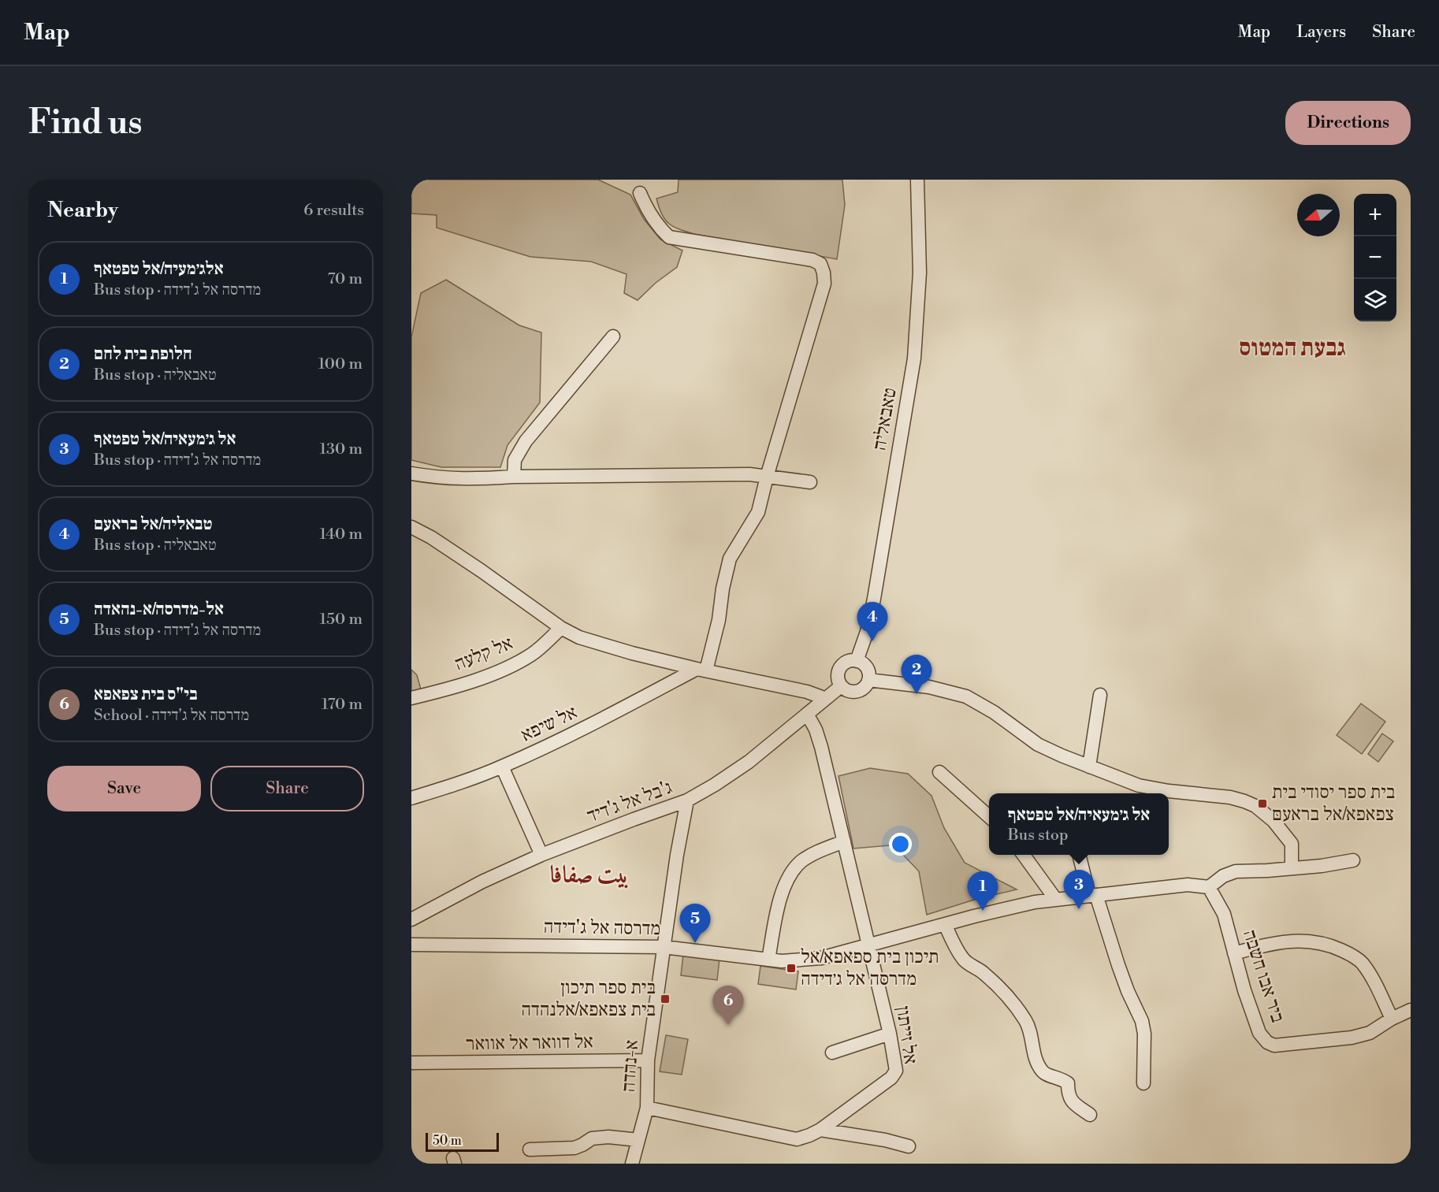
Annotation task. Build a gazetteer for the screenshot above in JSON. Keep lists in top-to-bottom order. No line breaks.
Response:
{"streets":{"street":["טאבאליה","אל קלעה","אל שיפא","ג'בל אל ג'דיד","מדרסה אל ג'דידה","ביר אבו חשבה","אל זייתון","אל דוואר אל אוואר","א-נהדה"]},"crossings":[["טאבאליה","ג'בל אל ג'דיד"],["ג'בל אל ג'דיד","אל זייתון"],["ג'בל אל ג'דיד","א-נהדה"],["מדרסה אל ג'דידה","ביר אבו חשבה"],["מדרסה אל ג'דידה","אל זייתון"],["מדרסה אל ג'דידה","א-נהדה"],["אל זייתון","א-נהדה"],["אל דוואר אל אוואר","א-נהדה"]],"districts":["גבעת המטוס","بيت صفافا"],"places":{"transit":["בית ספר יסודי בית צפאפא/אל בראעם","תיכון בית ספאפא/אל מדרסה אל ג׳דידה","בית ספר תיכון בית צפאפא/אלנהדה"]},"scale_bar":"50 m","north":"left","page":{"header":"Map","nav":["Map","Layers","Share"],"buttons":["Directions",["Save","Share"]],"title":"Find us","heading":["Nearby","6 results"],"map_buttons":["+","−"],"list":[{"mark":"1","name":"אלג׳מעיה/אל טפטאף","note":"Bus stop · מדרסה אל ג'דידה","value":"70 m"},{"mark":"2","name":"חלופת בית לחם","note":"Bus stop · טאבאליה","value":"100 m"},{"mark":"3","name":"אל ג׳מעאיה/אל טפטאף","note":"Bus stop · מדרסה אל ג'דידה","value":"130 m"},{"mark":"4","name":"טבאליה/אל בראעם","note":"Bus stop · טאבאליה","value":"140 m"},{"mark":"5","name":"אל-מדרסה/א-נהאדה","note":"Bus stop · מדרסה אל ג'דידה","value":"150 m"},{"mark":"6","name":"בי\"ס בית צפאפא","note":"School · מדרסה אל ג'דידה","value":"170 m"}],"pins":["4","2","3","1","5","6"],"popup":["אל ג׳מעאיה/אל טפטאף","Bus stop"],"scale":"50 m"}}
